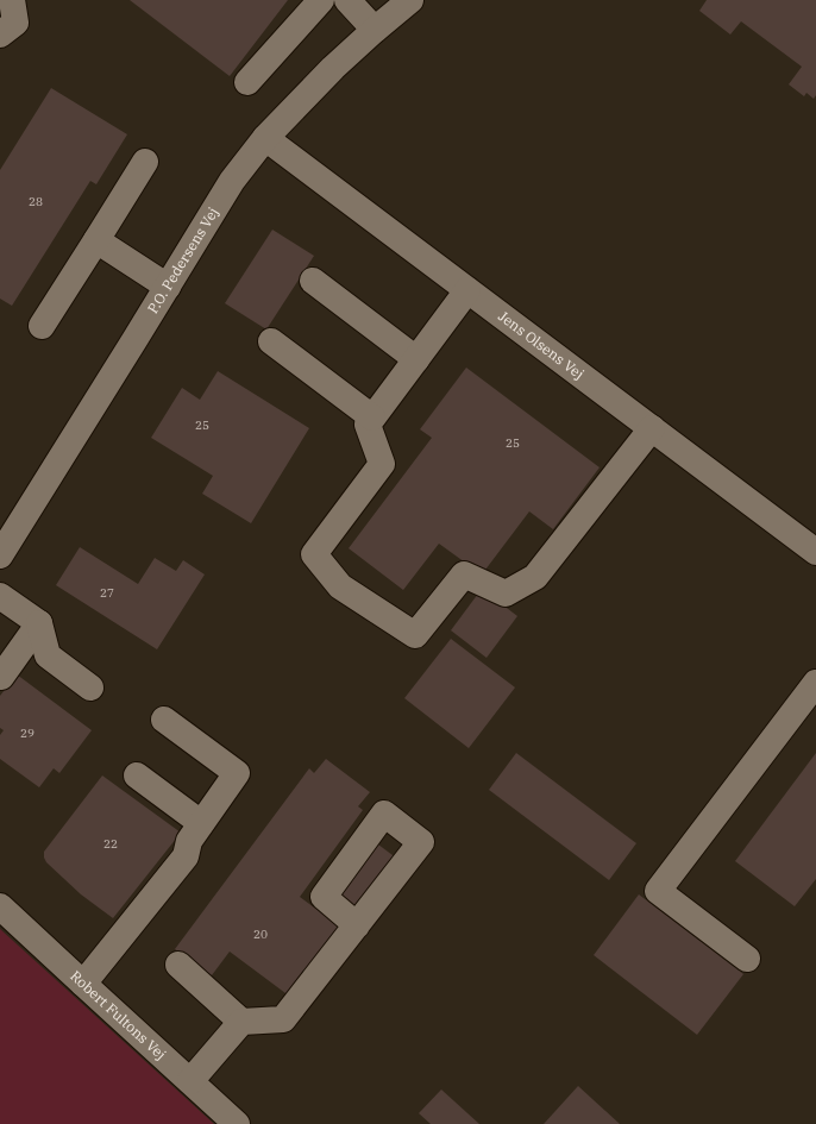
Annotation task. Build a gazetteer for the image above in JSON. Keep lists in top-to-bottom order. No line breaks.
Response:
{"streets":{"street":["P.O. Pedersens Vej","Jens Olsens Vej","Robert Fultons Vej"]},"crossings":[["P.O. Pedersens Vej","Jens Olsens Vej"]],"house_numbers":["28","25","25","27","29","22","20"]}
